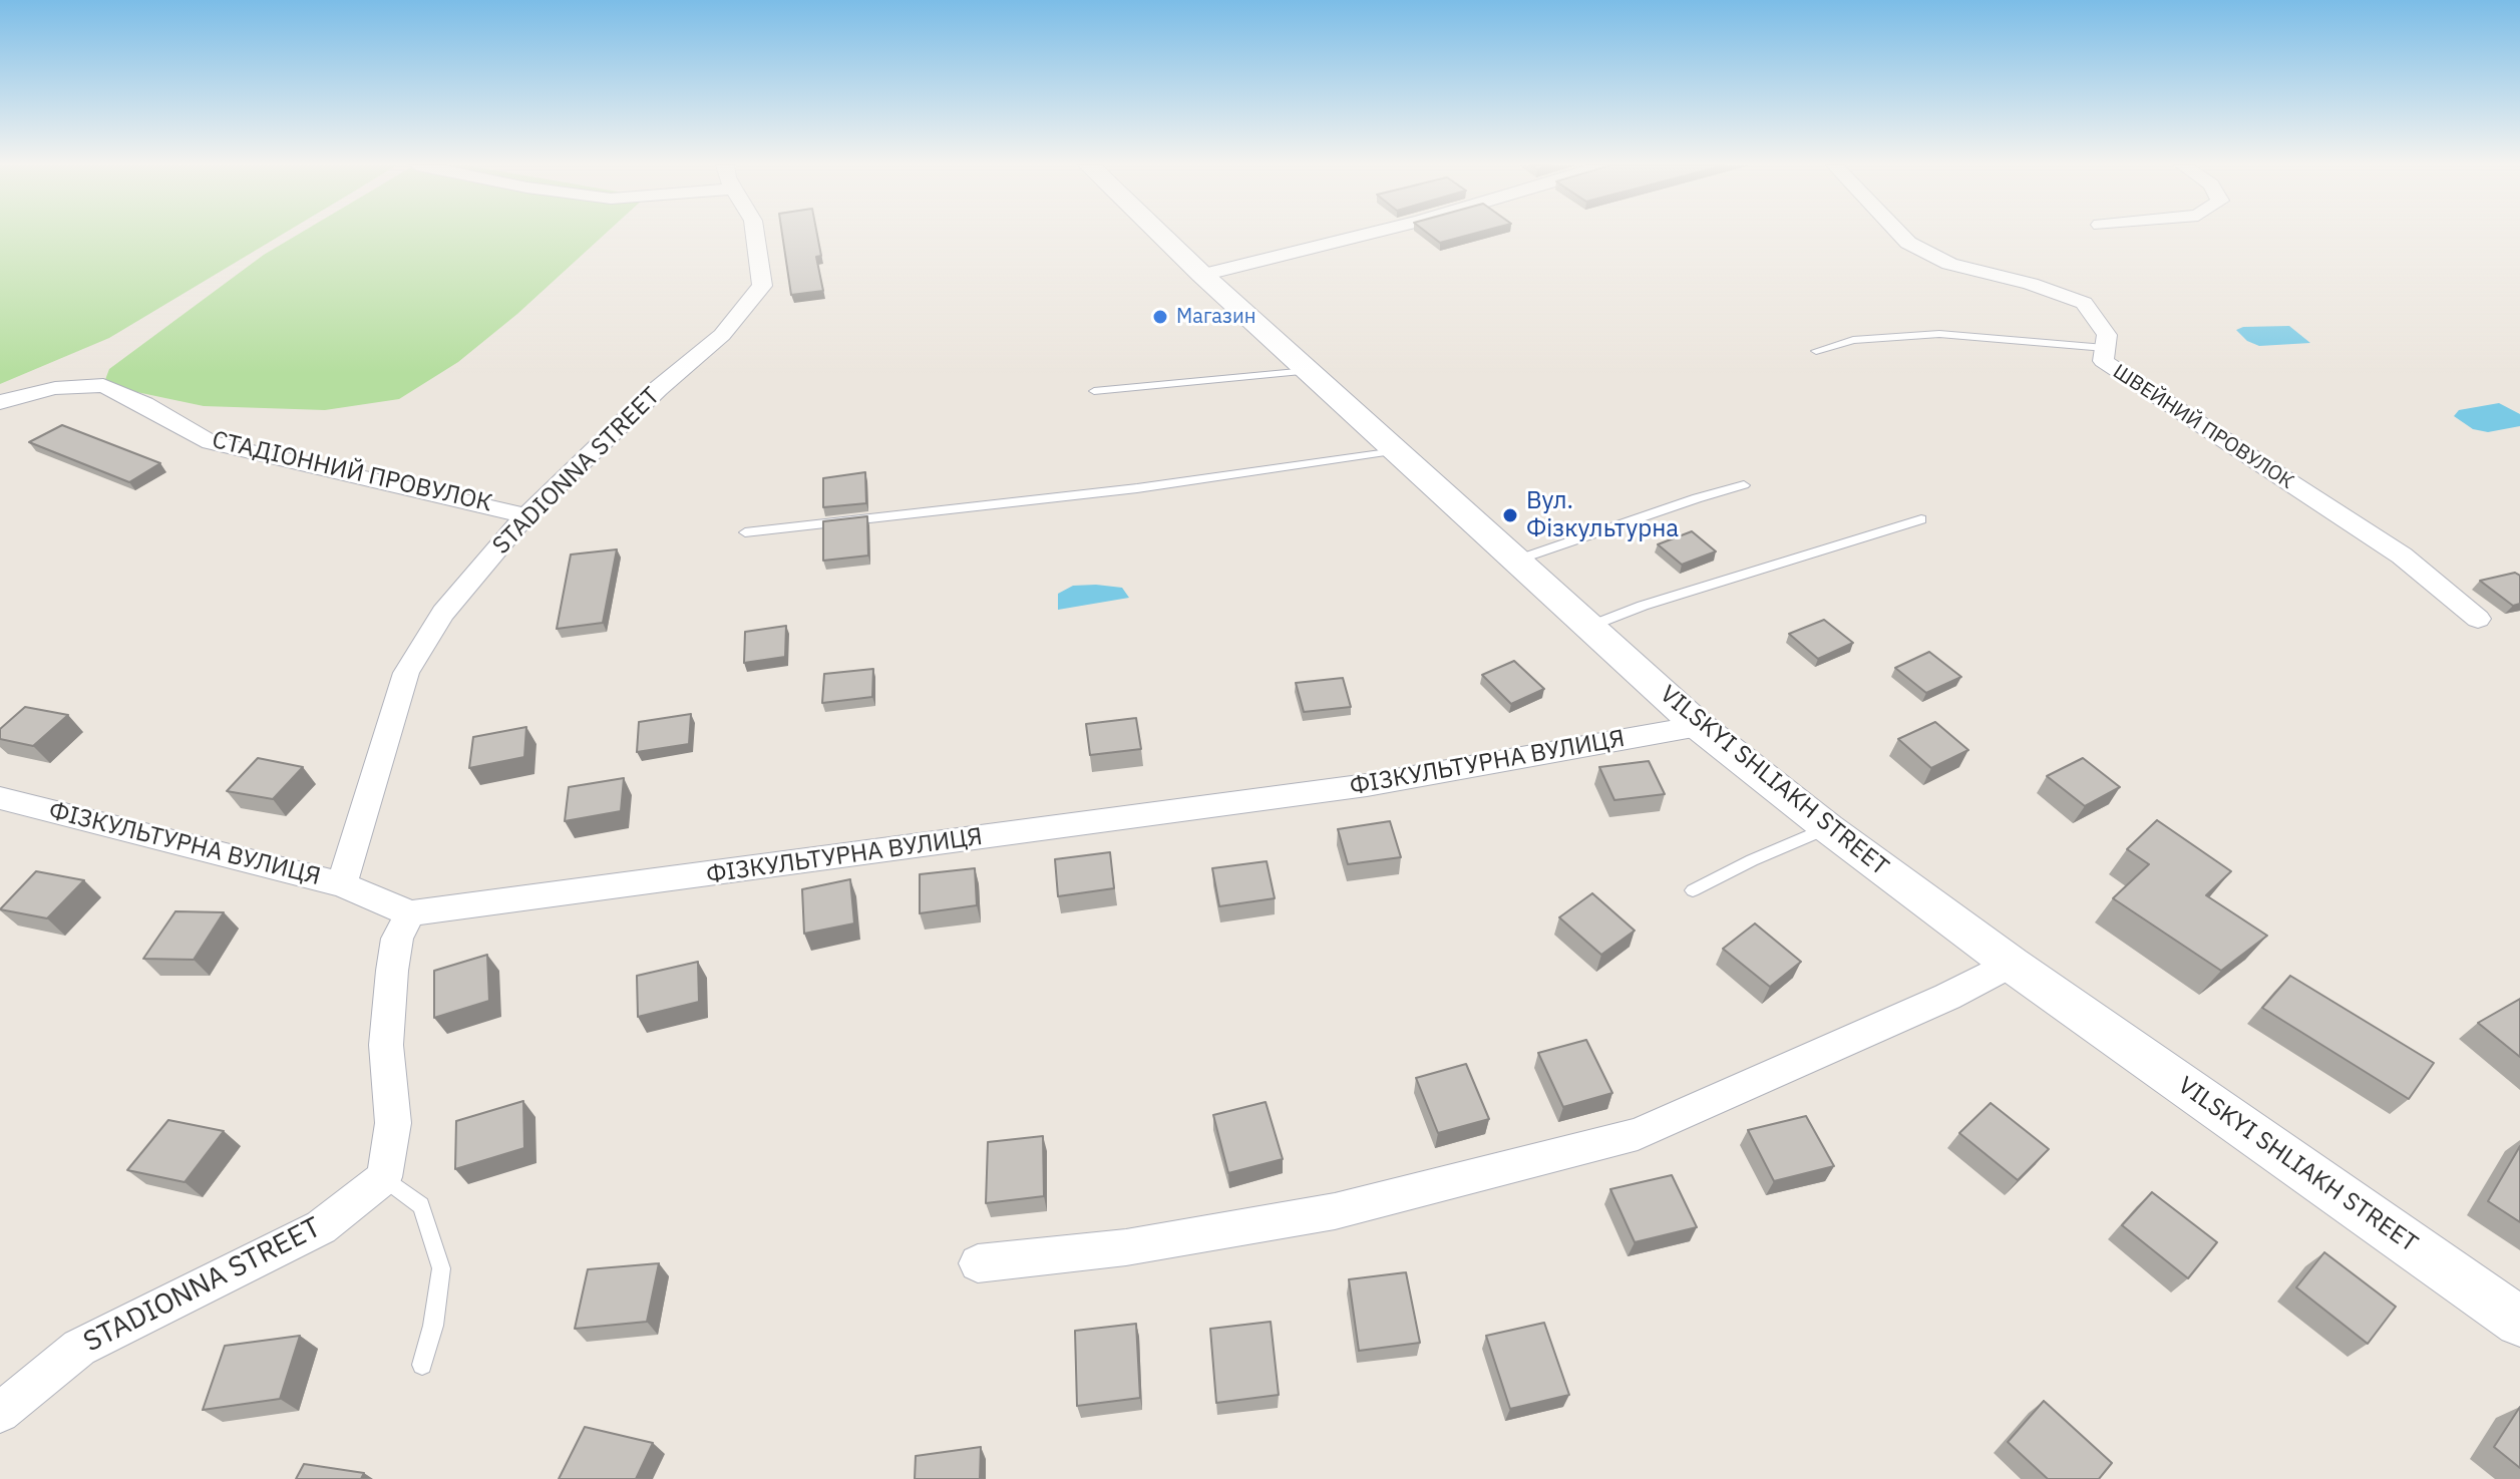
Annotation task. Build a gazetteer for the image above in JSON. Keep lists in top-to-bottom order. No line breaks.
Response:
{"streets":{"street":["ШВЕЙНИЙ ПРОВУЛОК","STADIONNA STREET","СТАДІОННИЙ ПРОВУЛОК","ФІЗКУЛЬТУРНА ВУЛИЦЯ","VILSKYI SHLIAKH STREET"]},"crossings":[["STADIONNA STREET","СТАДІОННИЙ ПРОВУЛОК"],["STADIONNA STREET","ФІЗКУЛЬТУРНА ВУЛИЦЯ"],["ФІЗКУЛЬТУРНА ВУЛИЦЯ","VILSKYI SHLIAKH STREET"]],"places":["Магазин","Вул. Фізкультурна"]}
